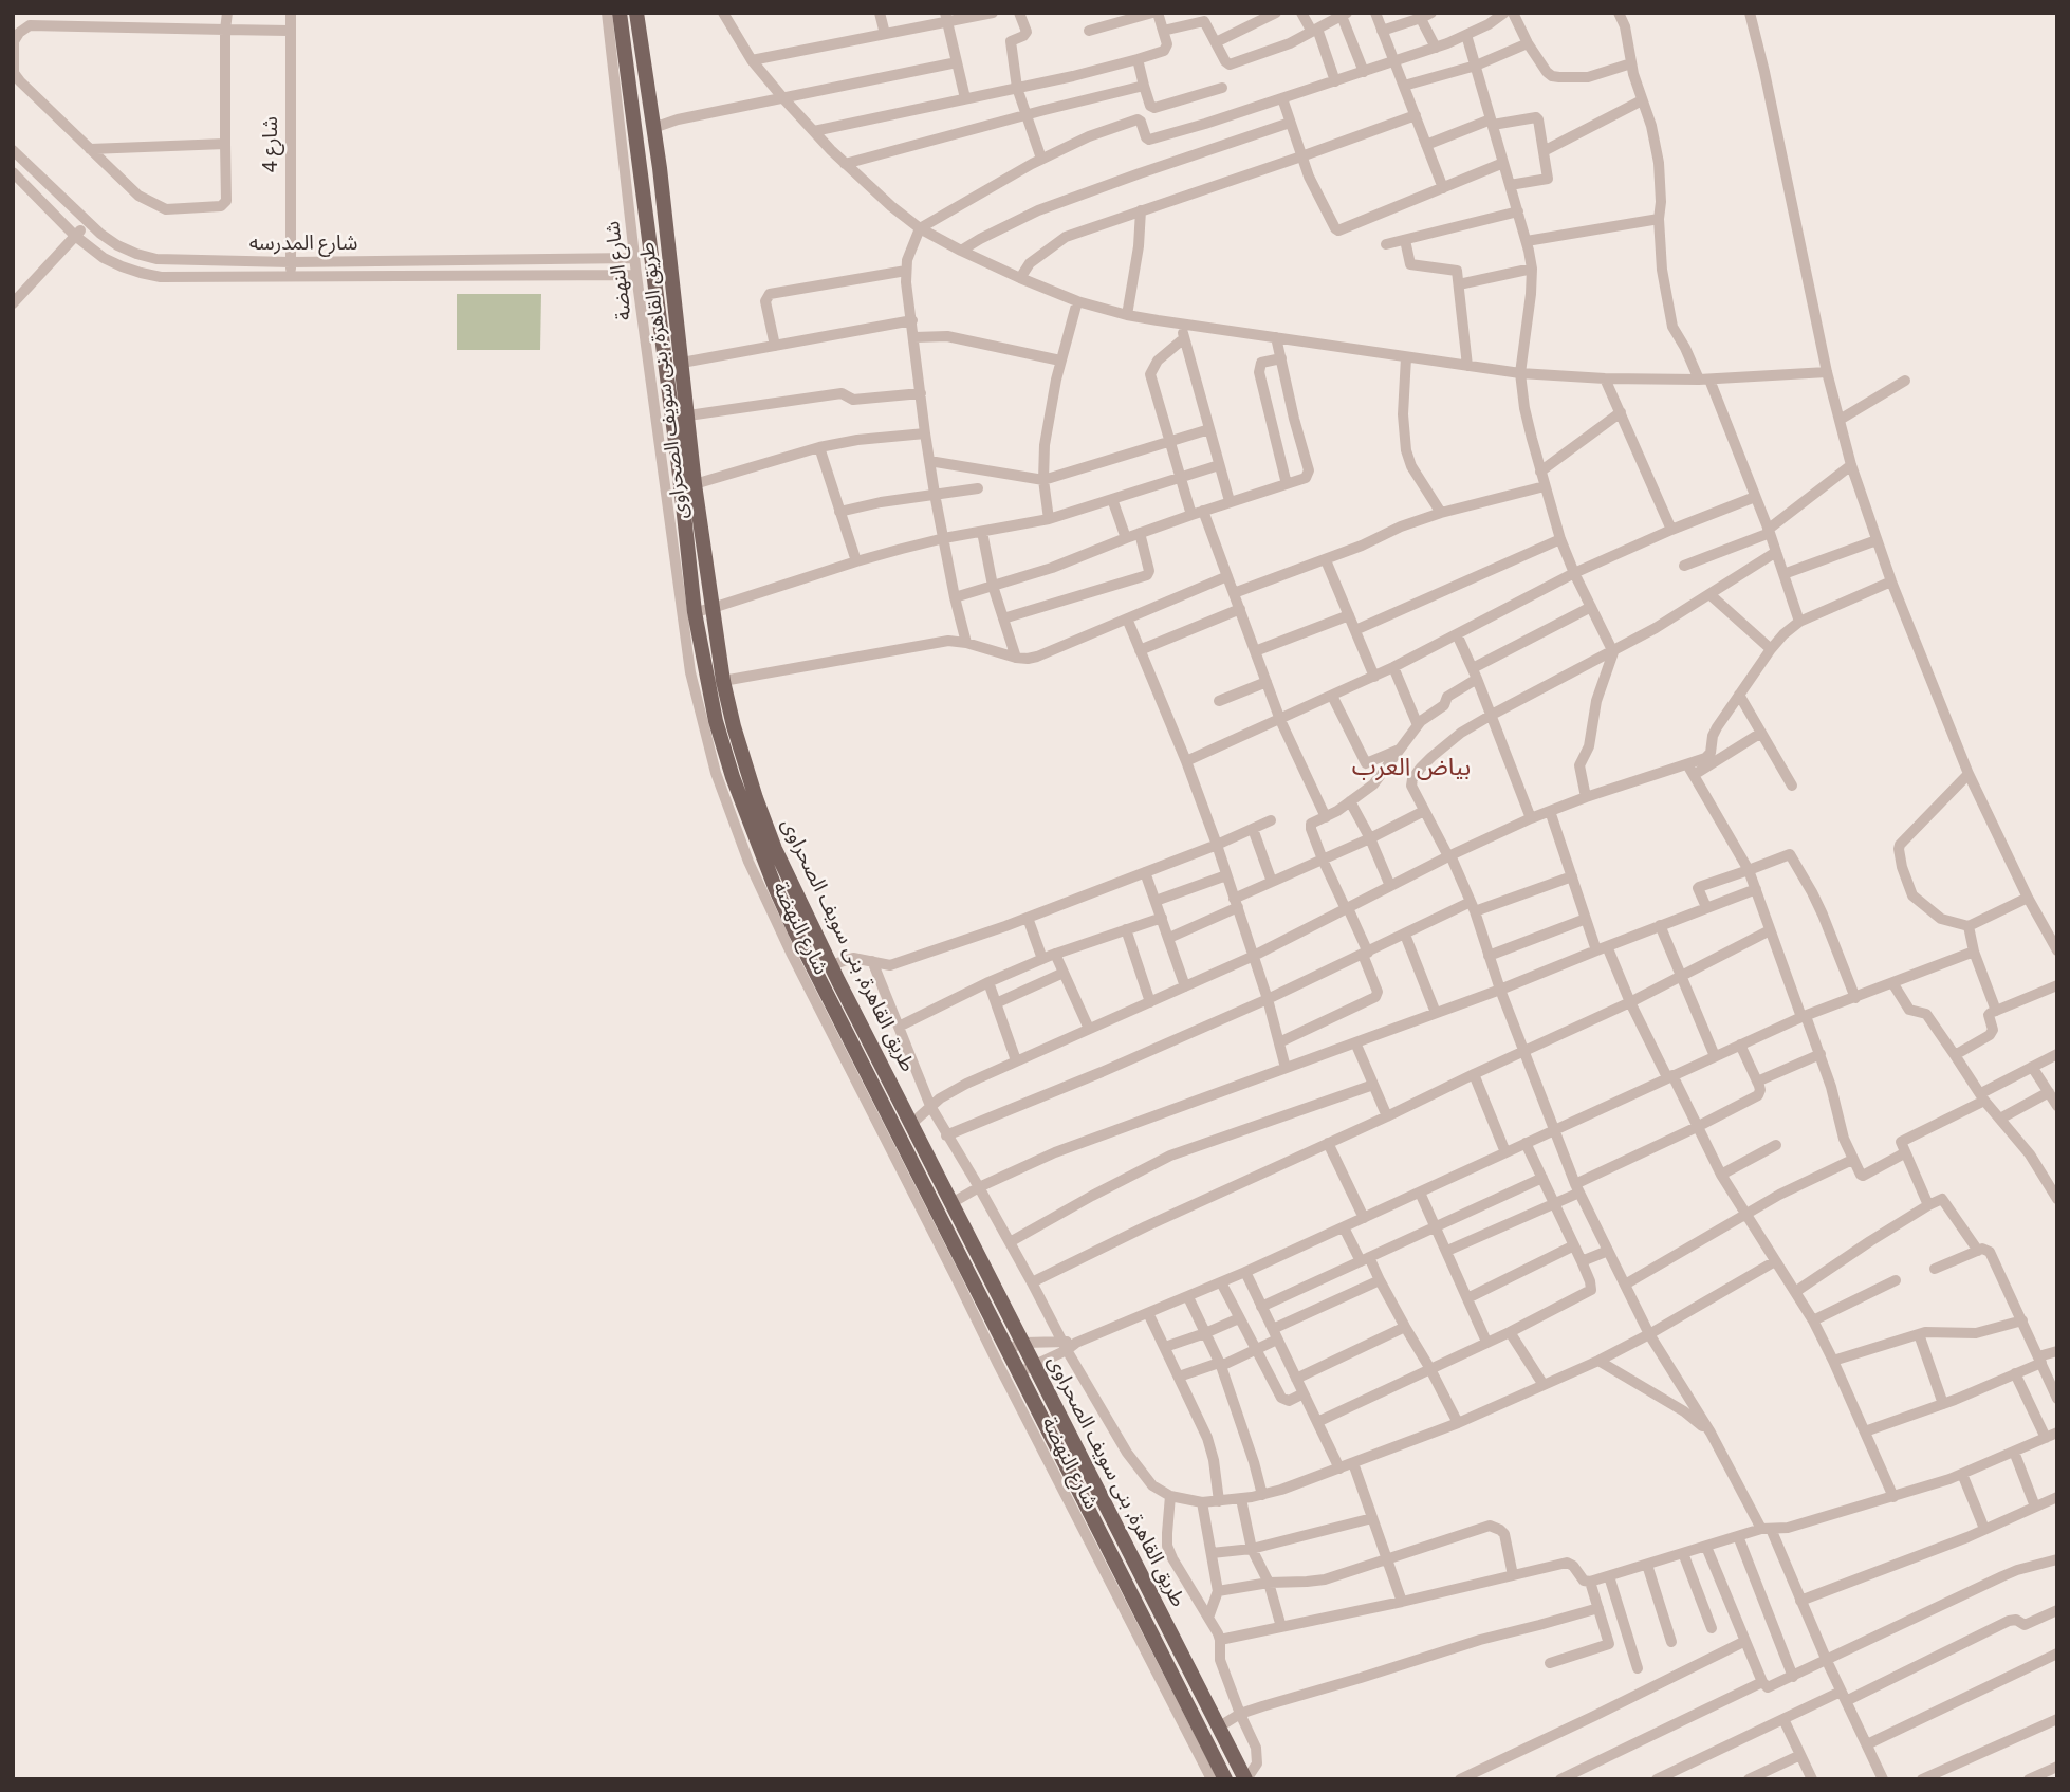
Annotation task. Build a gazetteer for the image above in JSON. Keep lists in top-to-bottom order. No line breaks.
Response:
{"streets":{"main road":["طريق القاهرة, بنى سويف الصحراوى"],"street":["شارع 4","شارع المدرسه","شارع النهضة"]},"crossings":[["شارع 4","شارع المدرسه"],["شارع المدرسه","شارع النهضة"],["شارع النهضة","طريق القاهرة, بنى سويف الصحراوى"]],"districts":["بياض العرب"]}
